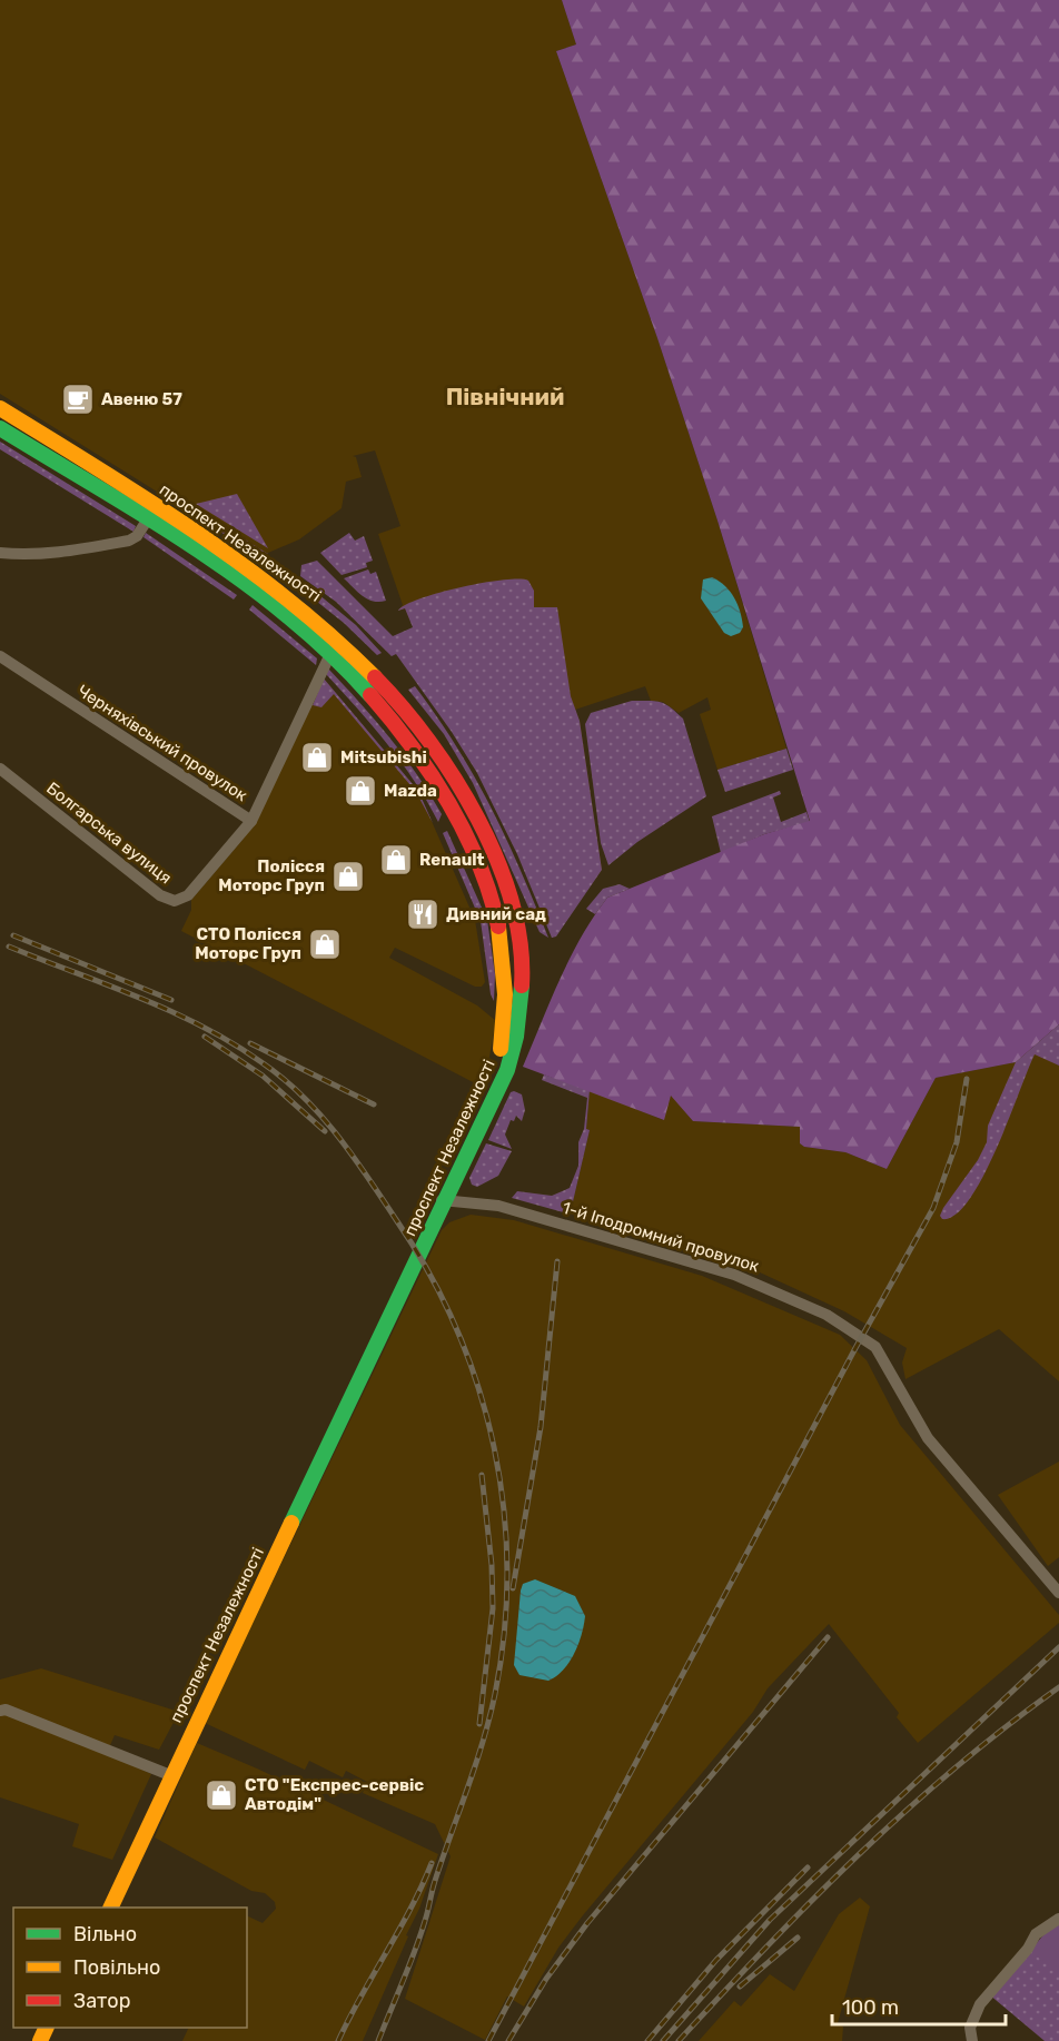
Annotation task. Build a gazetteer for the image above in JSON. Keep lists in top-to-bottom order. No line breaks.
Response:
{"streets":{"main road":["проспект Незалежності"],"street":["Черняхівський провулок","Болгарська вулиця","1-й Іподромний провулок"]},"crossings":[["проспект Незалежності","Черняхівський провулок"],["проспект Незалежності","1-й Іподромний провулок"],["Черняхівський провулок","Болгарська вулиця"]],"districts":["Північний"],"places":{"cafe":["Авеню 57"],"shop":["Mitsubishi","Mazda","Renault","Полісся Моторс Груп","СТО Полісся Моторс Груп","СТО \"Експрес-сервіс Автодім\""],"restaurant":["Дивний сад"]},"legend":["Вільно","Повільно","Затор"],"scale_bar":"100 m"}
